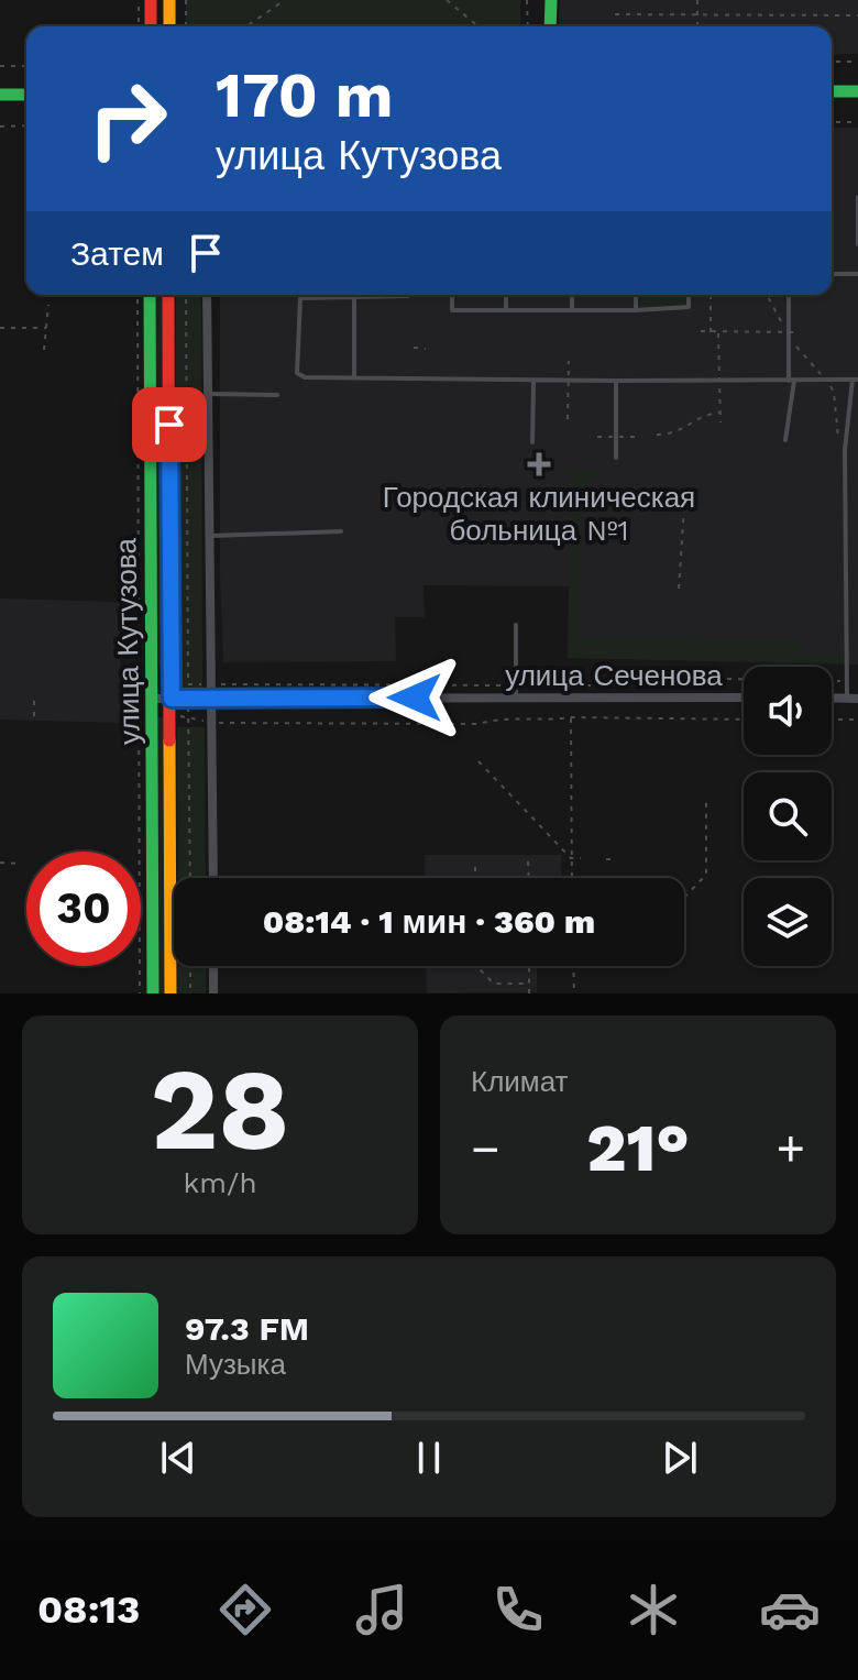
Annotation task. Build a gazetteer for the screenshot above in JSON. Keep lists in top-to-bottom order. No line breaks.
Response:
{"streets":{"main road":["улица Кутузова"],"street":["улица Сеченова"]},"crossings":[["улица Кутузова","улица Сеченова"]],"places":{"health":["Городская клиническая больница №1"]},"page":{"turn":["170 m","улица Кутузова"],"then":"Затем","limit":"30","trip":"08:14 · 1 мин · 360 m","tile":[["28","km/h"],"Климат"],"heat":["−","21°","+"],"song":["97.3 FM","Музыка"],"tabs":"08:13"}}
